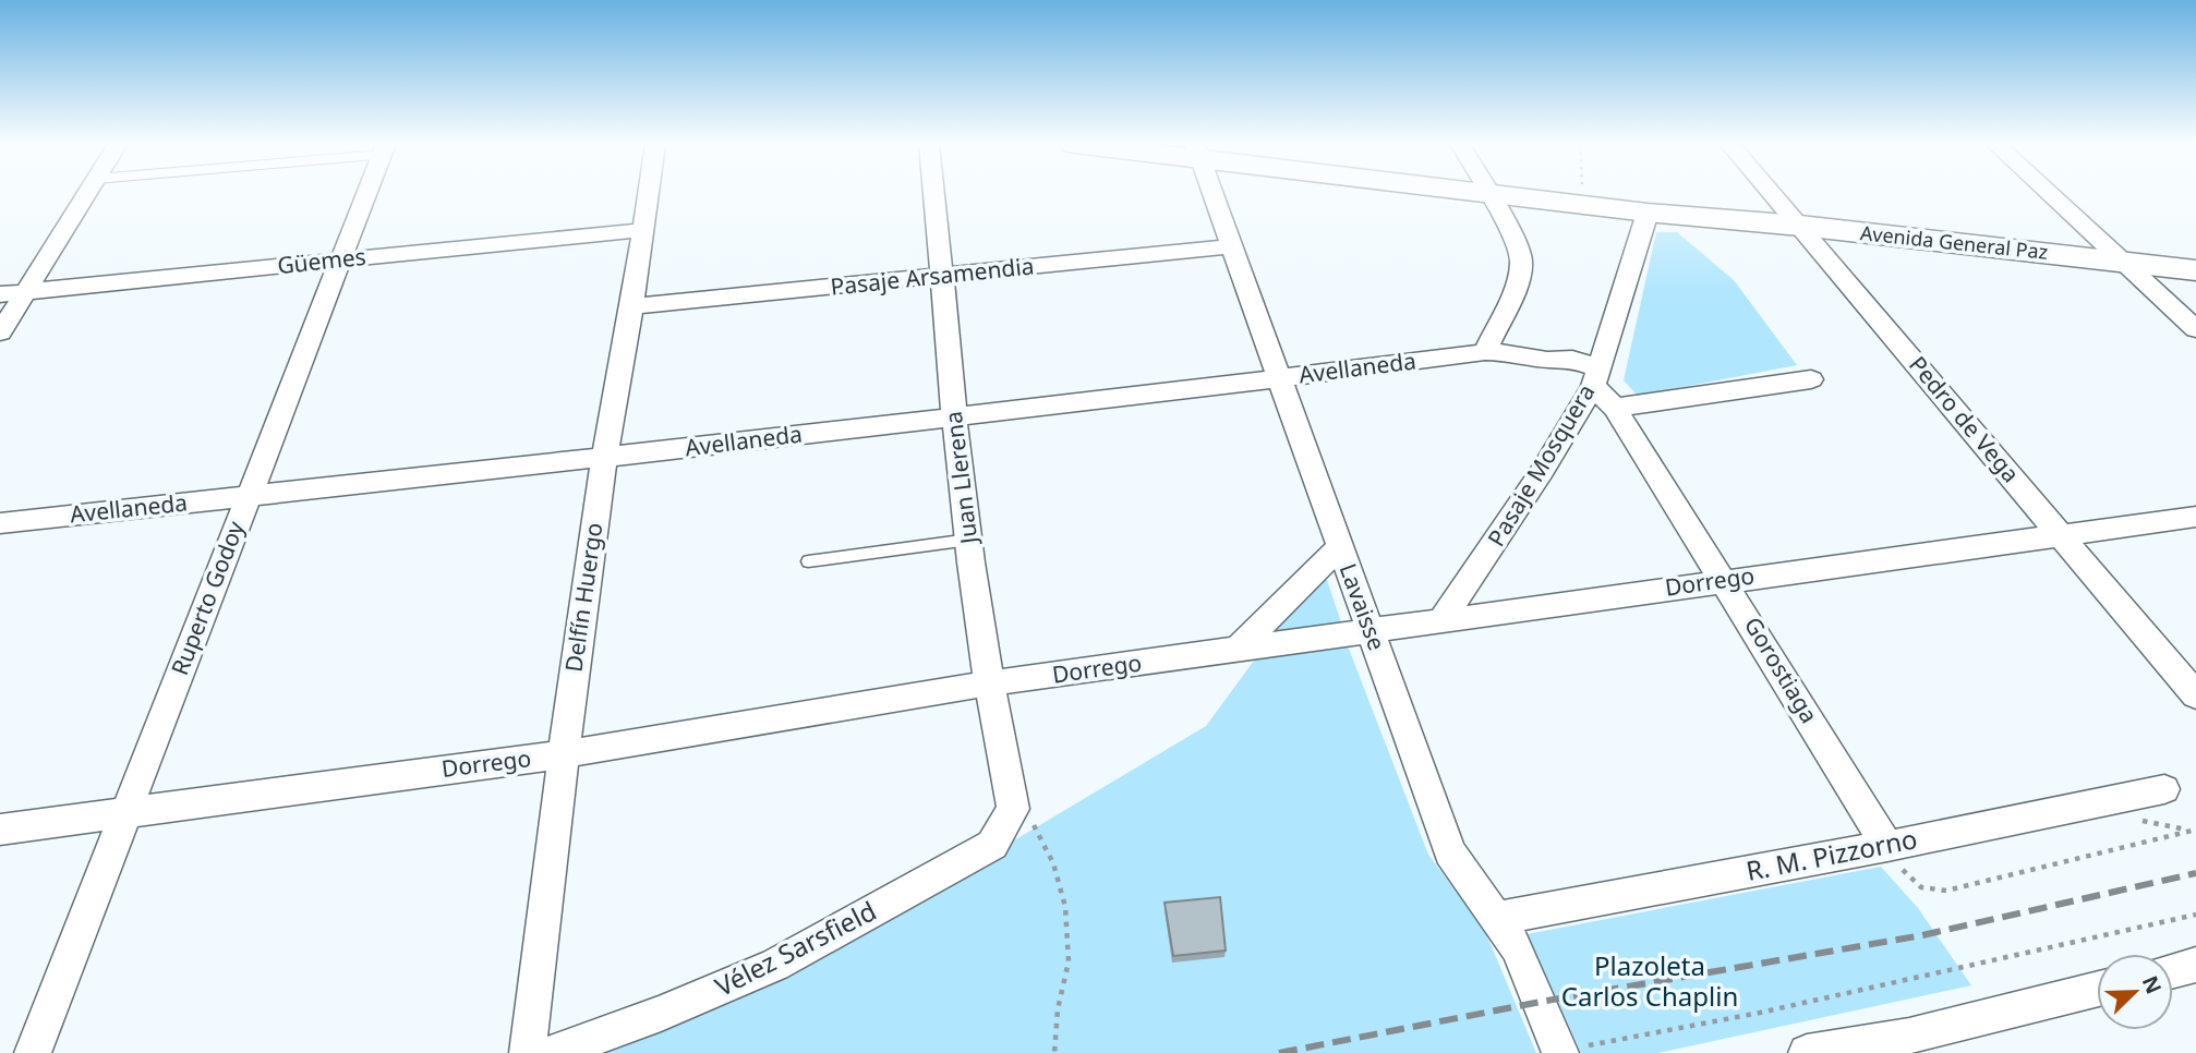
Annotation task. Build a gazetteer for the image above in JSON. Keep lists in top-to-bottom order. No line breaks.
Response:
{"streets":{"main road":["Avenida General Paz"],"street":["Güemes","Pasaje Arsamendia","Avellaneda","Pedro de Vega","Pasaje Mosquera","Juan Llerena","Dorrego","Delfín Huergo","Ruperto Godoy","Lavaisse","Gorostiaga","R. M. Pizzorno","Vélez Sarsfield"]},"crossings":[["Avenida General Paz","Pedro de Vega"],["Avenida General Paz","Pasaje Mosquera"],["Güemes","Delfín Huergo"],["Güemes","Ruperto Godoy"],["Pasaje Arsamendia","Juan Llerena"],["Pasaje Arsamendia","Delfín Huergo"],["Pasaje Arsamendia","Lavaisse"],["Avellaneda","Pasaje Mosquera"],["Avellaneda","Juan Llerena"],["Avellaneda","Delfín Huergo"],["Avellaneda","Ruperto Godoy"],["Avellaneda","Lavaisse"],["Avellaneda","Gorostiaga"],["Pedro de Vega","Dorrego"],["Pasaje Mosquera","Dorrego"],["Pasaje Mosquera","Gorostiaga"],["Juan Llerena","Dorrego"],["Juan Llerena","Vélez Sarsfield"],["Dorrego","Delfín Huergo"],["Dorrego","Ruperto Godoy"],["Dorrego","Lavaisse"],["Dorrego","Gorostiaga"],["Lavaisse","R. M. Pizzorno"],["Gorostiaga","R. M. Pizzorno"]],"parks":["Plazoleta Carlos Chaplin"],"north":"top right"}
